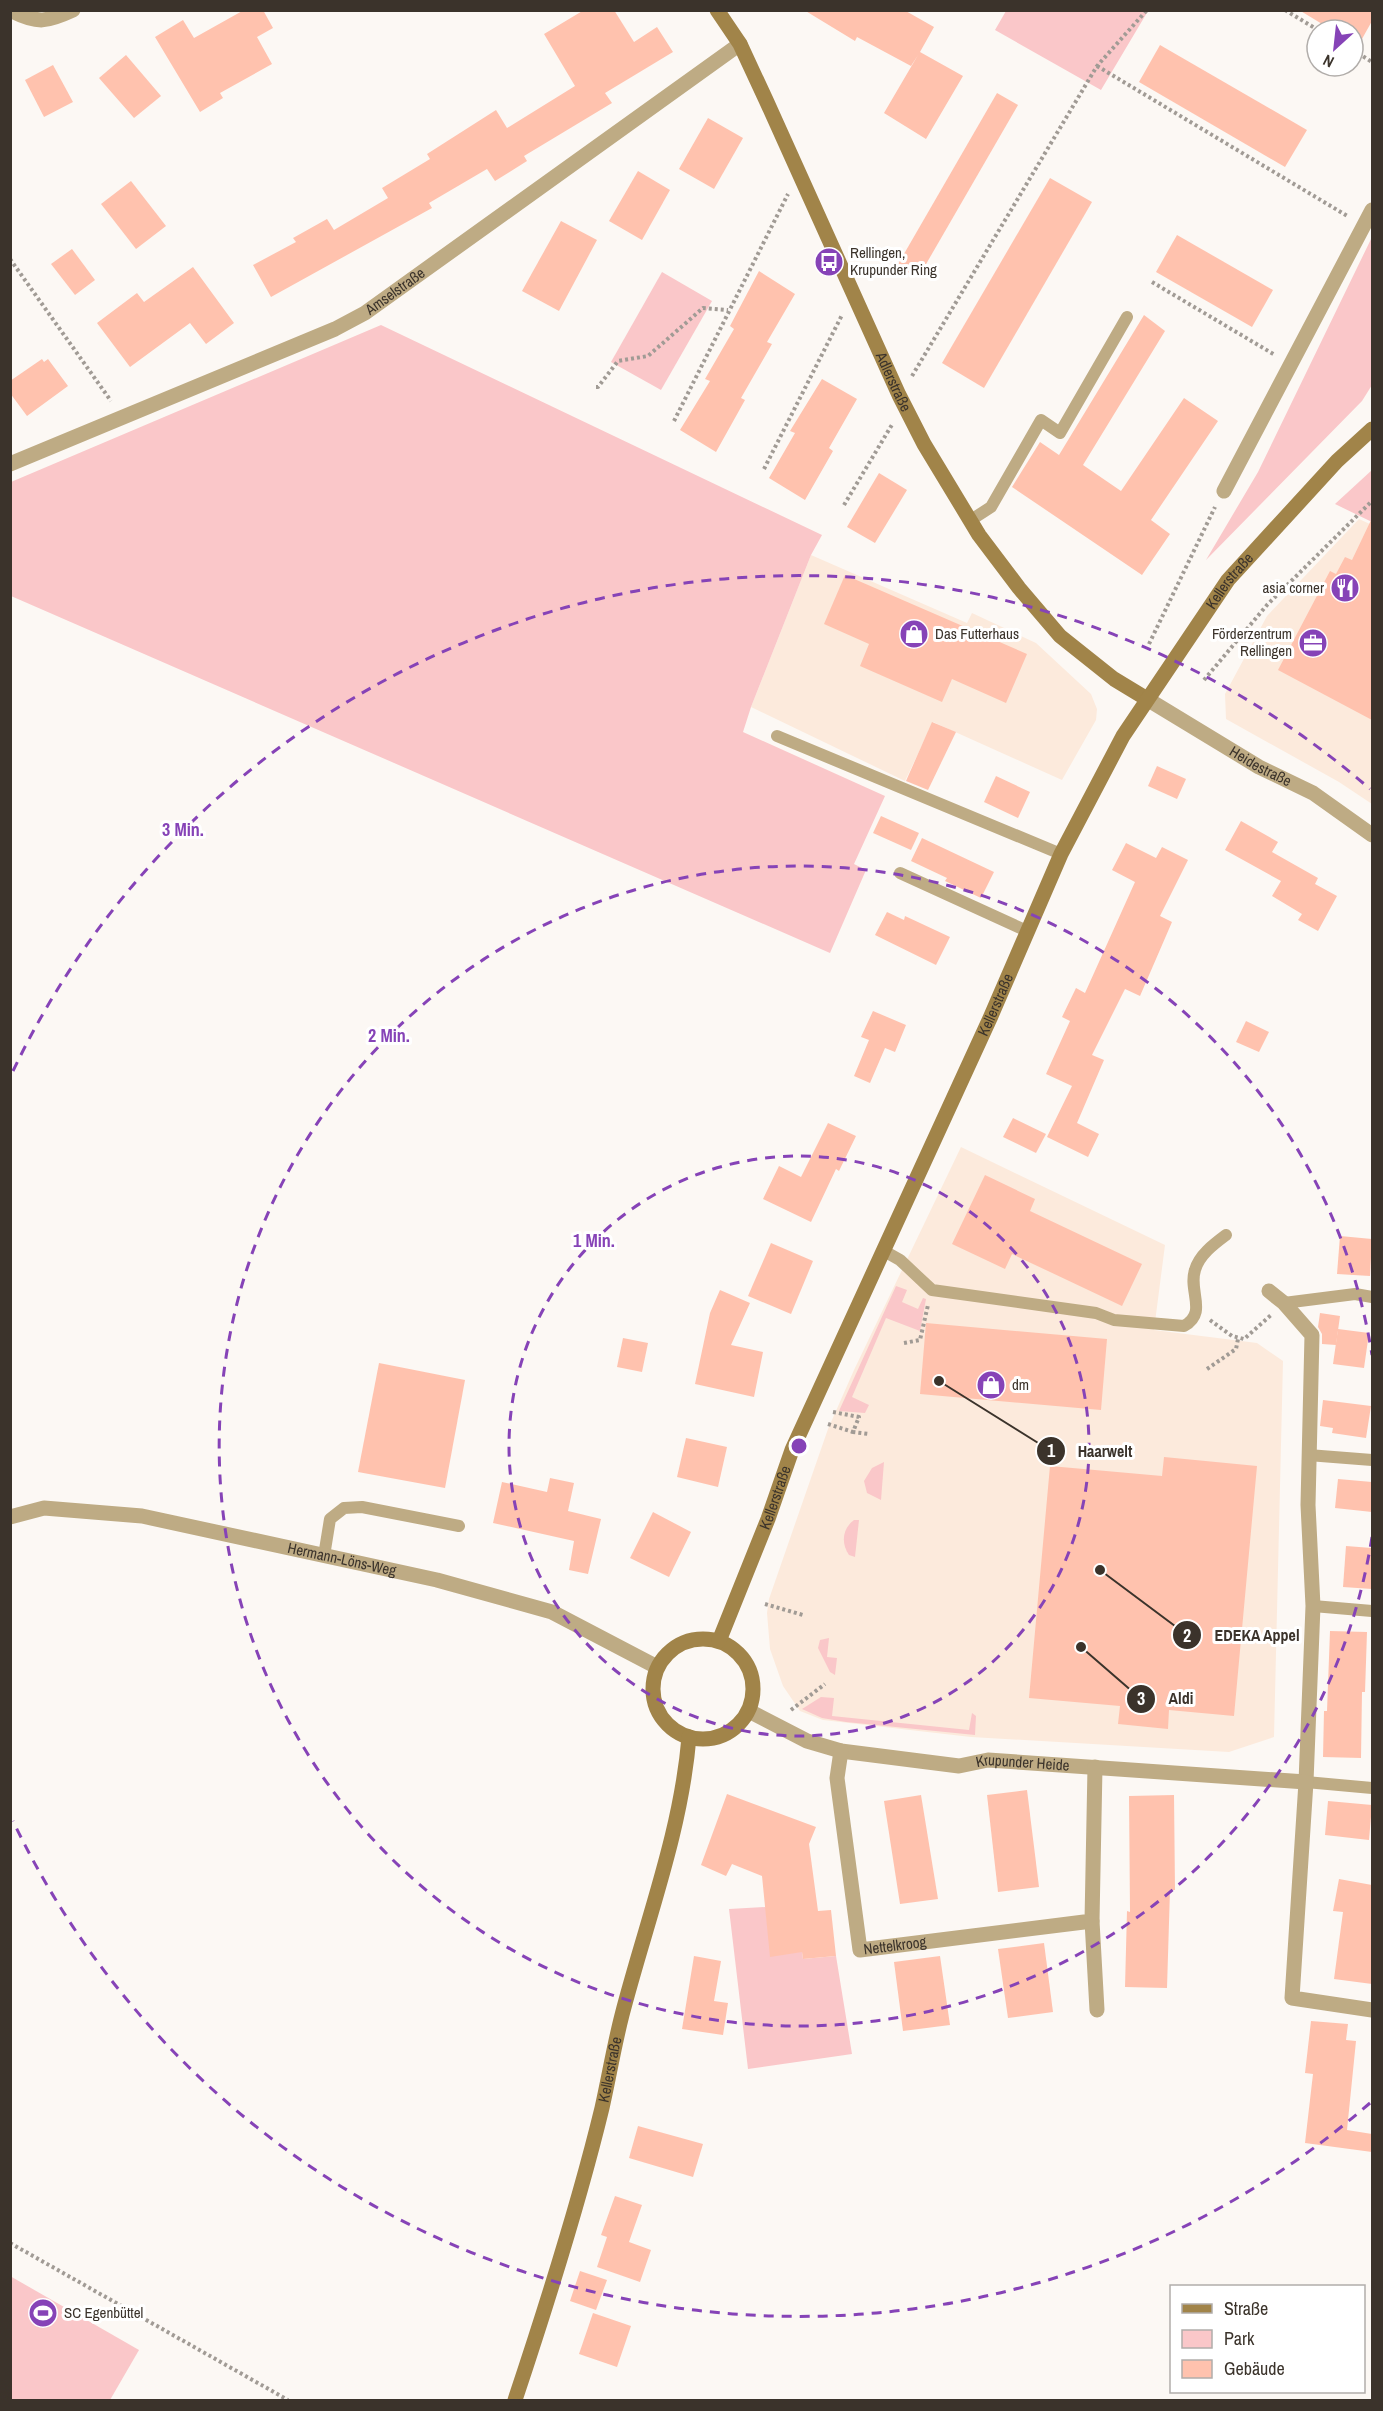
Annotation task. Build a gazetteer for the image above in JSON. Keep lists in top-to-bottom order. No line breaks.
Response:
{"streets":{"main road":["Adlerstraße","Kellerstraße"],"street":["Amselstraße","Heidestraße","Hermann-Löns-Weg","Krupunder Heide","Nettelkroog"]},"crossings":[["Amselstraße","Adlerstraße"],["Adlerstraße","Kellerstraße"],["Adlerstraße","Heidestraße"],["Kellerstraße","Heidestraße"],["Kellerstraße","Hermann-Löns-Weg"],["Kellerstraße","Krupunder Heide"],["Hermann-Löns-Weg","Krupunder Heide"],["Krupunder Heide","Nettelkroog"]],"places":{"bus stop":["Rellingen, Krupunder Ring"],"restaurant":["asia corner"],"shop":["Das Futterhaus","dm"],"office":["Förderzentrum Rellingen"],"other":["Haarwelt","EDEKA Appel","Aldi"],"sports":["SC Egenbüttel"]},"legend":["Straße","Park","Gebäude"],"north":"bottom left","rings":["3 Min.","2 Min.","1 Min."]}
